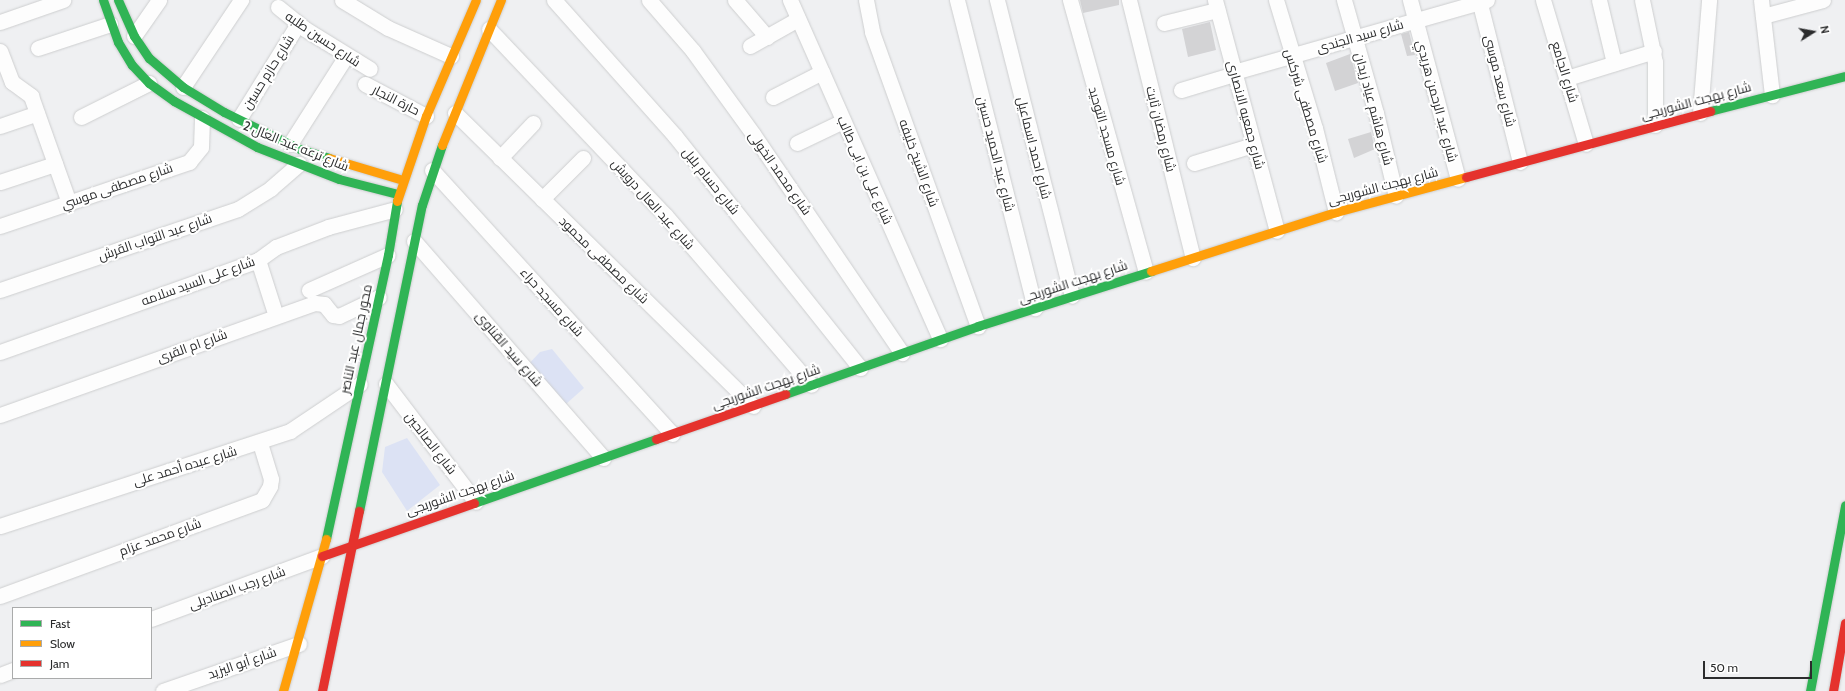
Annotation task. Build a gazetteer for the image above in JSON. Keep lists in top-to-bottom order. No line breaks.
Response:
{"streets":{"street":["شارع سيد الجندى","شارع حسين طلبه","شارع حازم حسين","شارع الجامع","شارع سعد موسى","حارة النجار","شارع عبد الرحمن هريدي","شارع بهجت الشوربجى","شارع مصطفى شركس","شارع هاشم عياد زيدان","شارع جمعيه الانصارى","شارع رمضان ثابت","شارع مسجد التوحيد","شارع ترعه عبد العال 2","شارع احمد اسماعيل","شارع عبد الحميد حسين","شارع الشيخ خليفه","شارع على بن ابى طالب","شارع محمد الخولى","شارع حسام بلبل","شارع مصطفى موسي","شارع عبد العال درويش","شارع عبد التواب القرش","شارع مصطفى محمود","شارع على السيد سلامه","شارع مسجد حراء","محور جمال عبد الناصر","شارع ام القرى","شارع سيد القناوى","شارع الصالحين","شارع عبده أحمد على","شارع محمد عزام","شارع رجب الصناديلى","شارع أبو اليزيد"]},"crossings":[["شارع سيد الجندى","شارع سعد موسى"],["شارع سيد الجندى","شارع عبد الرحمن هريدي"],["شارع سيد الجندى","شارع مصطفى شركس"],["شارع سيد الجندى","شارع هاشم عياد زيدان"],["شارع سيد الجندى","شارع جمعيه الانصارى"],["شارع حسين طلبه","شارع حازم حسين"],["شارع حازم حسين","شارع ترعه عبد العال 2"],["شارع الجامع","شارع بهجت الشوربجى"],["شارع سعد موسى","شارع بهجت الشوربجى"],["حارة النجار","محور جمال عبد الناصر"],["شارع عبد الرحمن هريدي","شارع بهجت الشوربجى"],["شارع بهجت الشوربجى","شارع مصطفى شركس"],["شارع بهجت الشوربجى","شارع هاشم عياد زيدان"],["شارع بهجت الشوربجى","شارع جمعيه الانصارى"],["شارع بهجت الشوربجى","شارع رمضان ثابت"],["شارع بهجت الشوربجى","شارع مسجد التوحيد"],["شارع بهجت الشوربجى","شارع احمد اسماعيل"],["شارع بهجت الشوربجى","شارع عبد الحميد حسين"],["شارع بهجت الشوربجى","شارع الشيخ خليفه"],["شارع بهجت الشوربجى","شارع على بن ابى طالب"],["شارع بهجت الشوربجى","شارع محمد الخولى"],["شارع بهجت الشوربجى","شارع حسام بلبل"],["شارع بهجت الشوربجى","شارع عبد العال درويش"],["شارع بهجت الشوربجى","شارع مصطفى محمود"],["شارع بهجت الشوربجى","شارع مسجد حراء"],["شارع بهجت الشوربجى","محور جمال عبد الناصر"],["شارع بهجت الشوربجى","شارع سيد القناوى"],["شارع بهجت الشوربجى","شارع الصالحين"],["شارع بهجت الشوربجى","شارع رجب الصناديلى"],["شارع ترعه عبد العال 2","شارع مصطفى موسي"],["شارع ترعه عبد العال 2","شارع عبد التواب القرش"],["شارع ترعه عبد العال 2","محور جمال عبد الناصر"],["شارع على السيد سلامه","محور جمال عبد الناصر"],["محور جمال عبد الناصر","شارع ام القرى"],["محور جمال عبد الناصر","شارع عبده أحمد على"],["محور جمال عبد الناصر","شارع رجب الصناديلى"],["محور جمال عبد الناصر","شارع أبو اليزيد"],["شارع عبده أحمد على","شارع محمد عزام"]],"legend":["Fast","Slow","Jam"],"scale_bar":"50 m","north":"right"}
